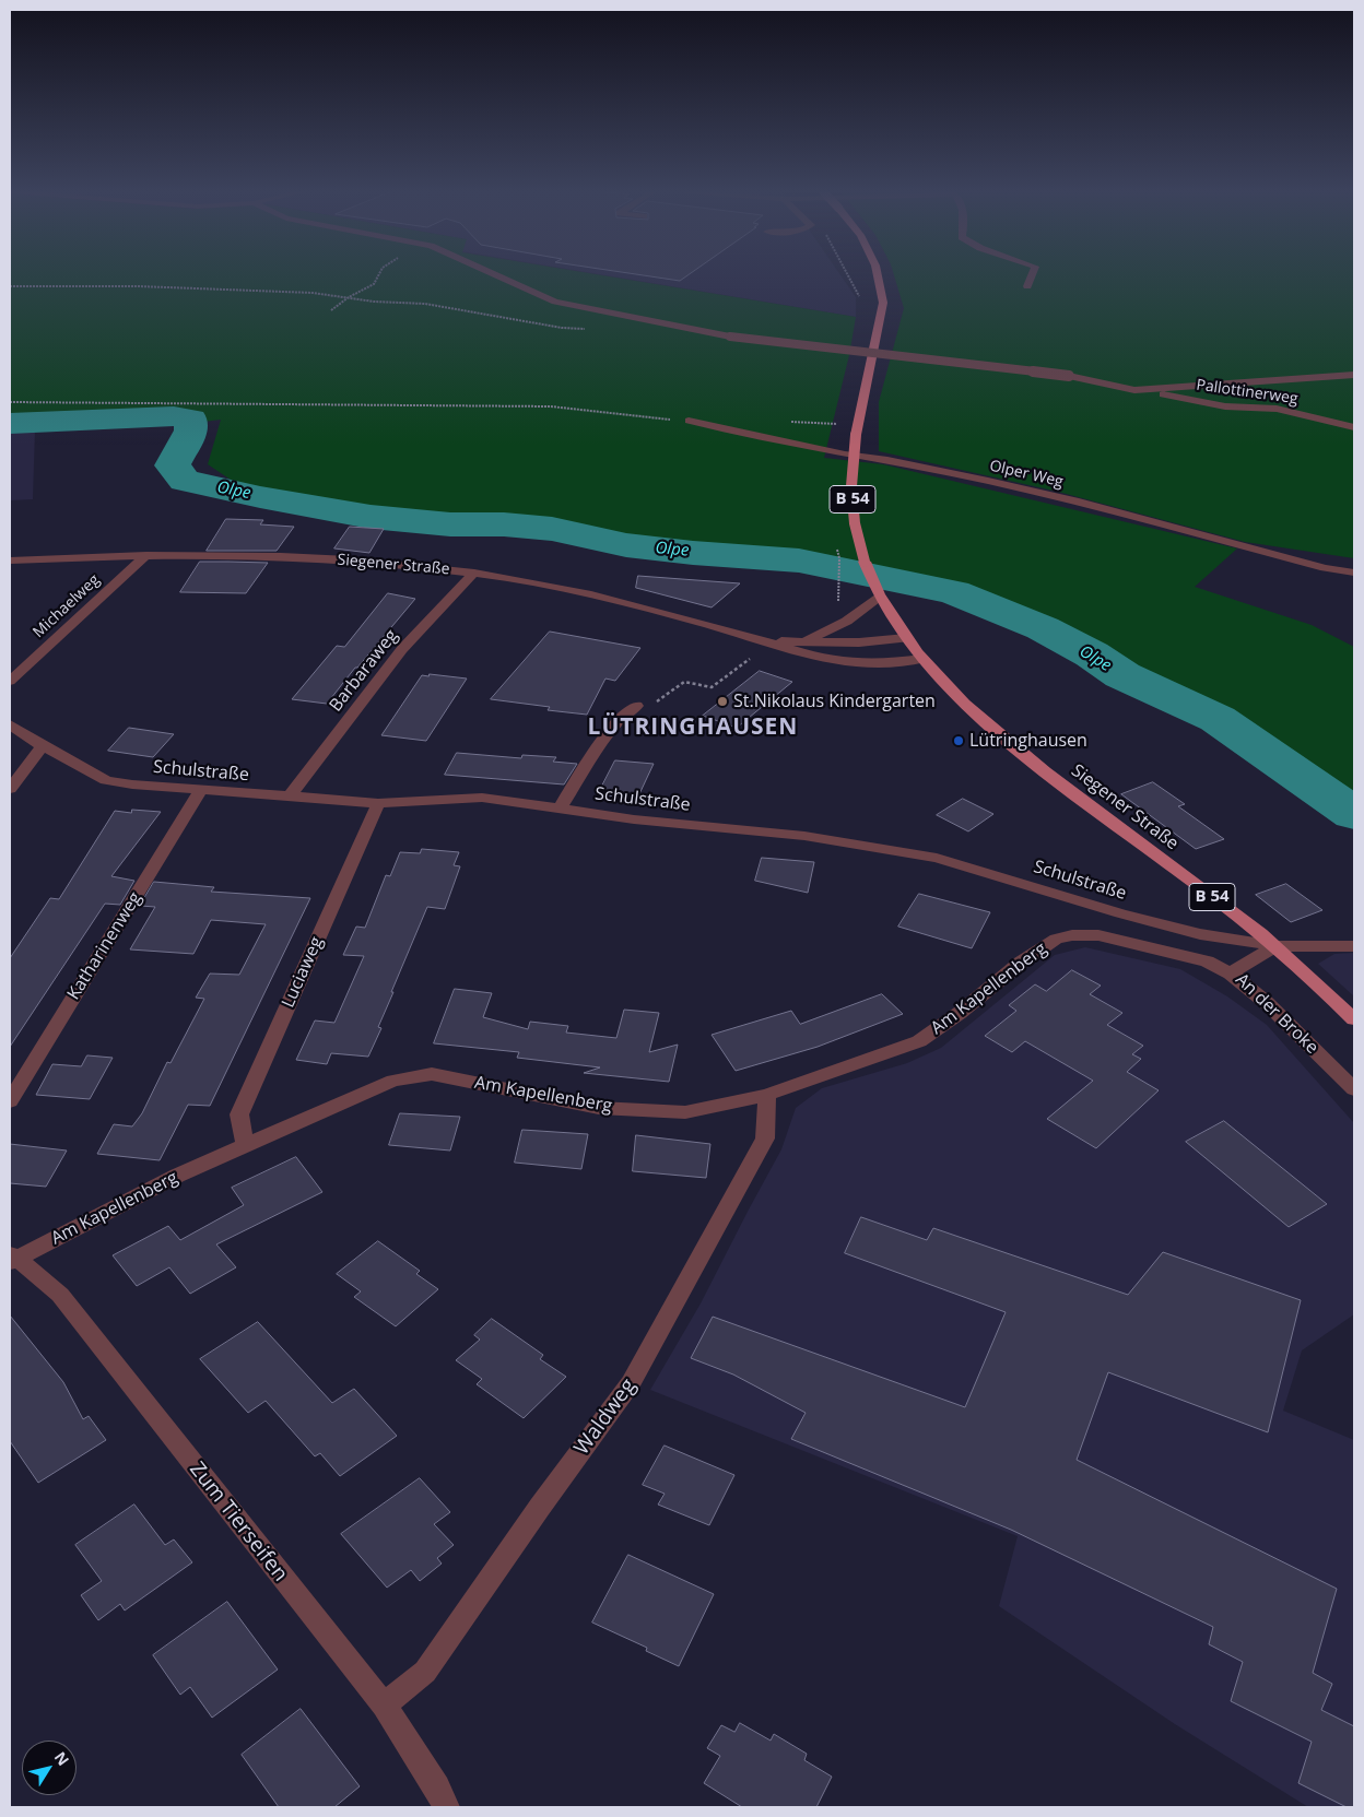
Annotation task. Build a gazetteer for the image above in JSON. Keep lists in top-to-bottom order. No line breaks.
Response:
{"streets":{"main road":["B 54","Siegener Straße"],"street":["Pallottinerweg","Olper Weg","Michaelweg","Barbaraweg","Schulstraße","Katharinenweg","Luciaweg","Am Kapellenberg","An der Broke","Waldweg","Zum Tierseifen"]},"crossings":[["B 54","Siegener Straße"],["Siegener Straße","Michaelweg"],["Siegener Straße","Barbaraweg"],["Siegener Straße","Schulstraße"],["Siegener Straße","An der Broke"],["Barbaraweg","Schulstraße"],["Schulstraße","Katharinenweg"],["Schulstraße","Luciaweg"],["Schulstraße","An der Broke"],["Luciaweg","Am Kapellenberg"],["Am Kapellenberg","An der Broke"],["Am Kapellenberg","Waldweg"],["Am Kapellenberg","Zum Tierseifen"],["Waldweg","Zum Tierseifen"]],"districts":["LÜTRINGHAUSEN"],"water":["Olpe"],"places":["St.Nikolaus Kindergarten","Lütringhausen"],"north":"top right"}
